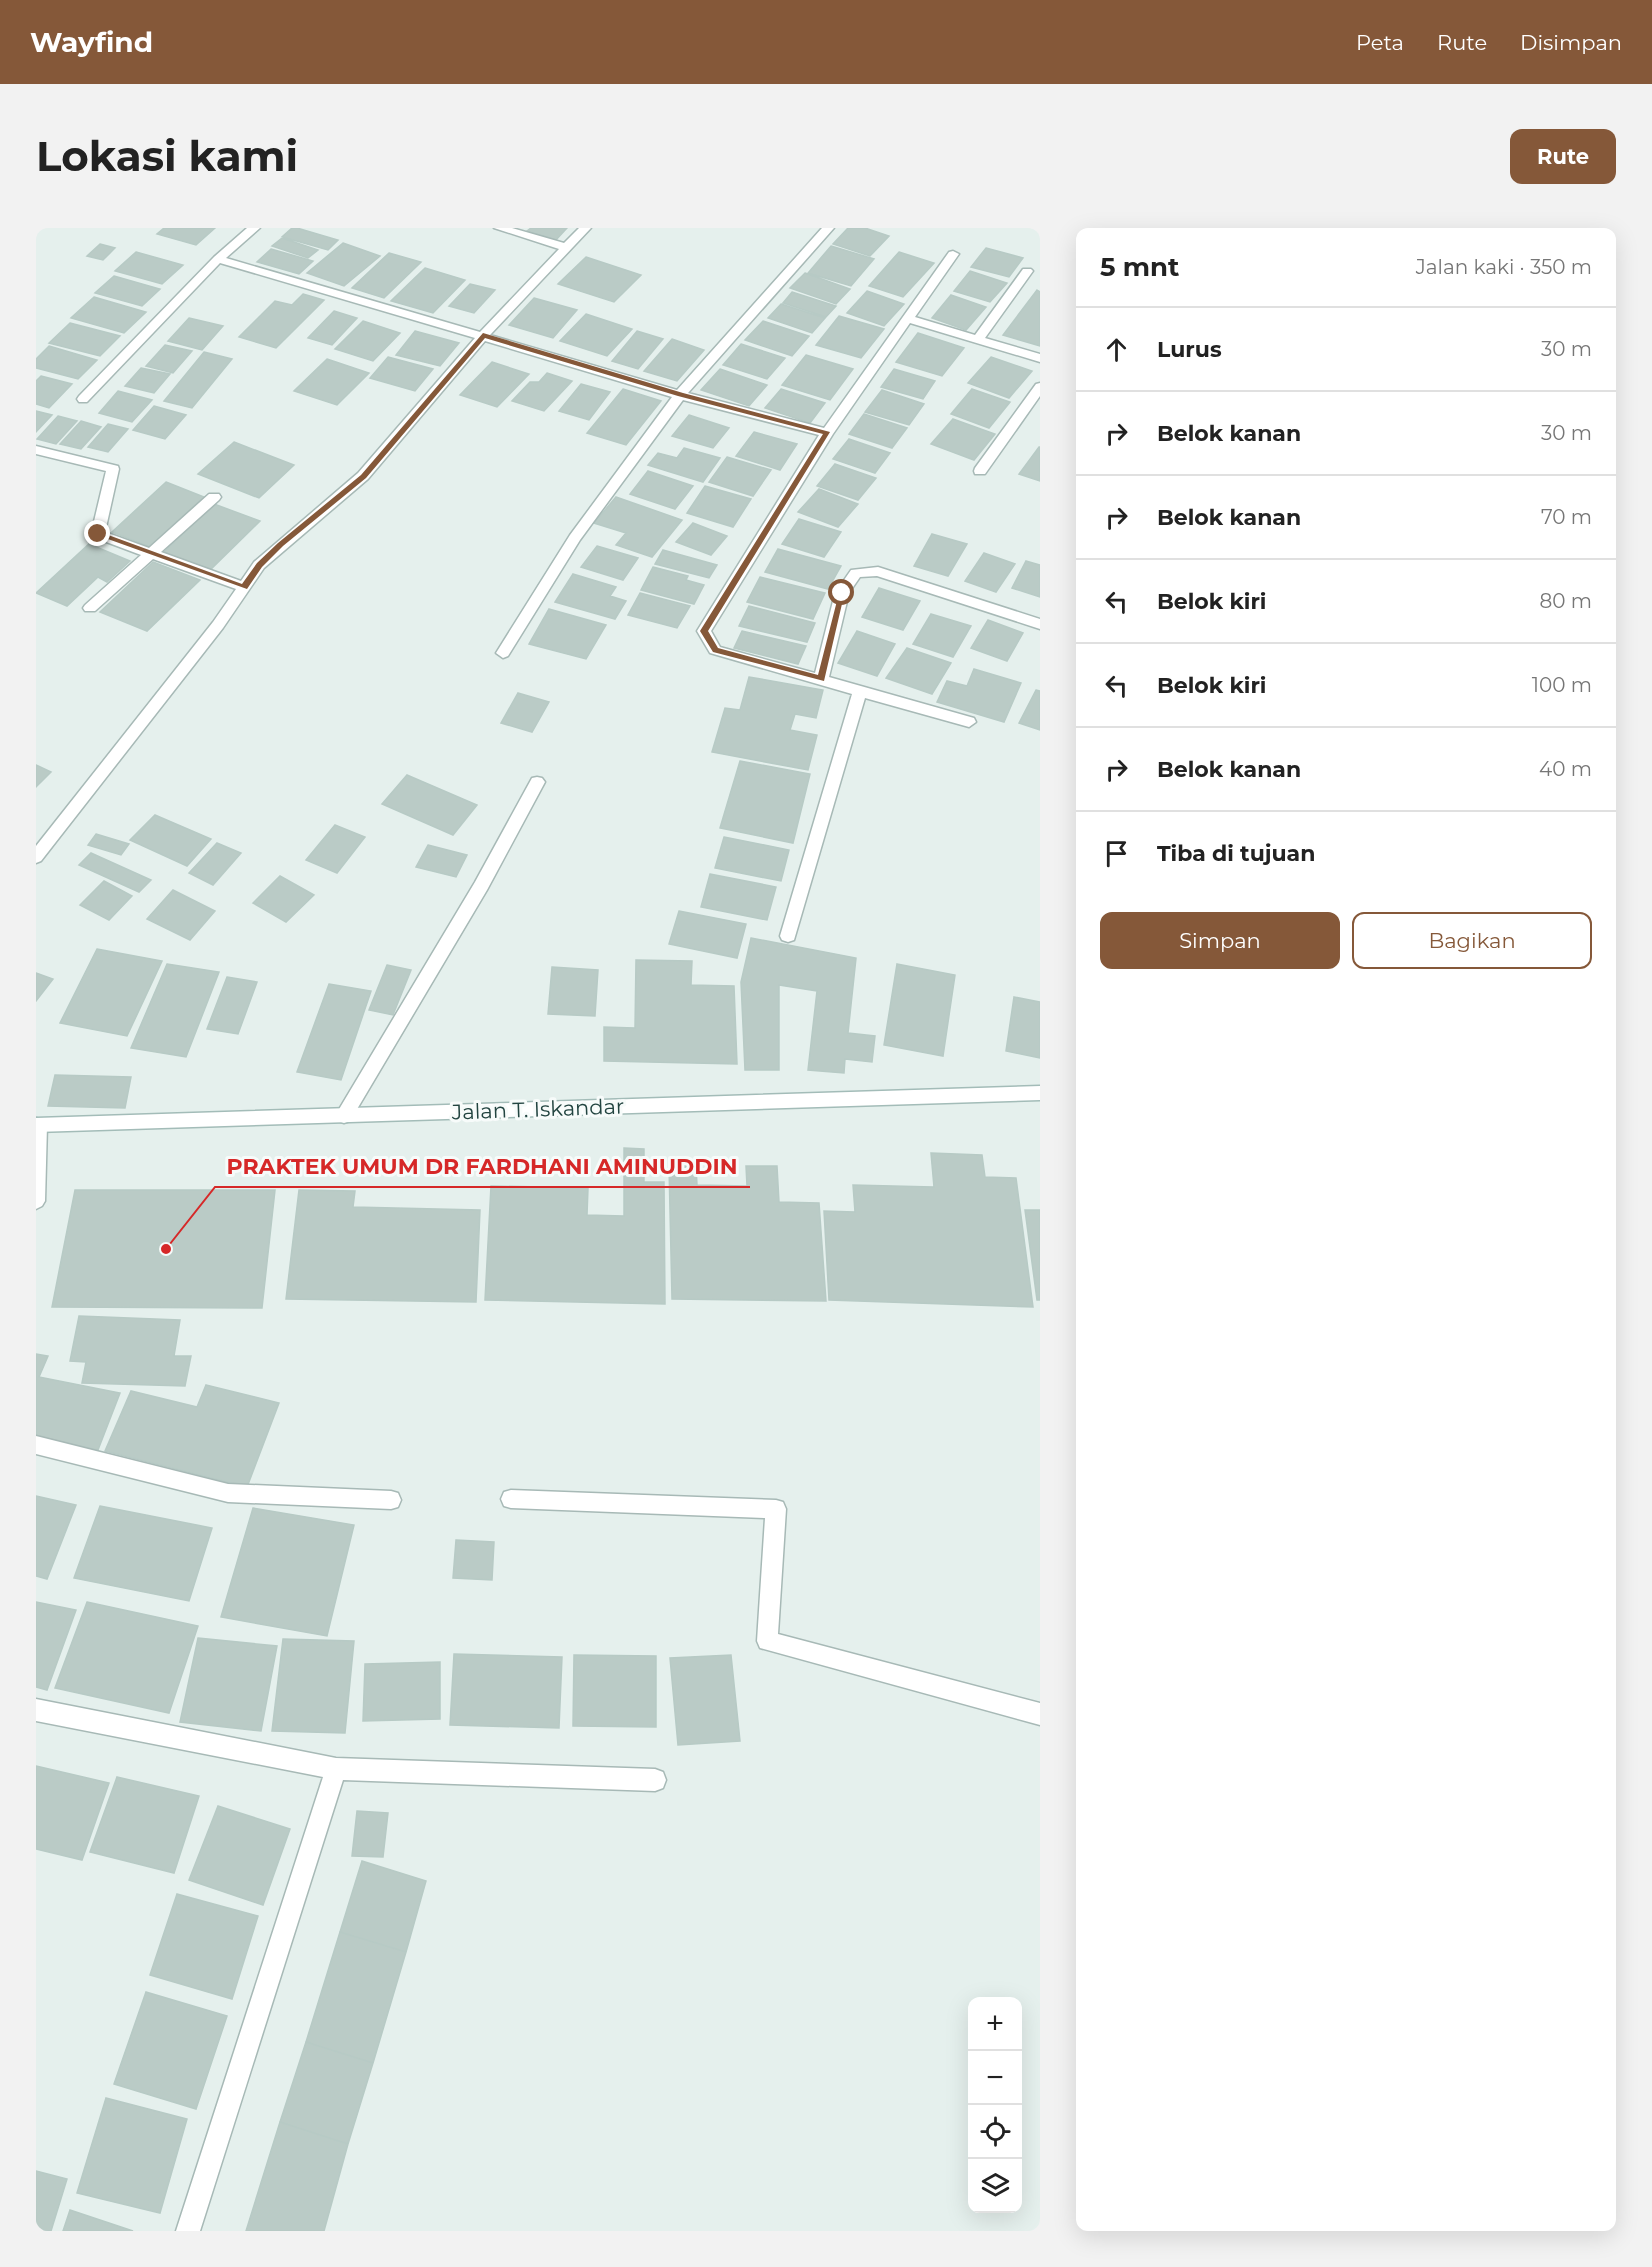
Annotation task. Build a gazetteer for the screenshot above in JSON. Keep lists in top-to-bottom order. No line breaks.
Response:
{"streets":{"street":["Jalan T. Iskandar"]},"places":["PRAKTEK UMUM DR FARDHANI AMINUDDIN"],"page":{"header":"Wayfind","nav":["Peta","Rute","Disimpan"],"buttons":["Rute",["Simpan","Bagikan"]],"title":"Lokasi kami","heading":["5 mnt","Jalan kaki · 350 m"],"list":[["Lurus","30 m"],["Belok kanan","30 m"],["Belok kanan","70 m"],["Belok kiri","80 m"],["Belok kiri","100 m"],["Belok kanan","40 m"],"Tiba di tujuan"],"map_buttons":["+","−"]}}
